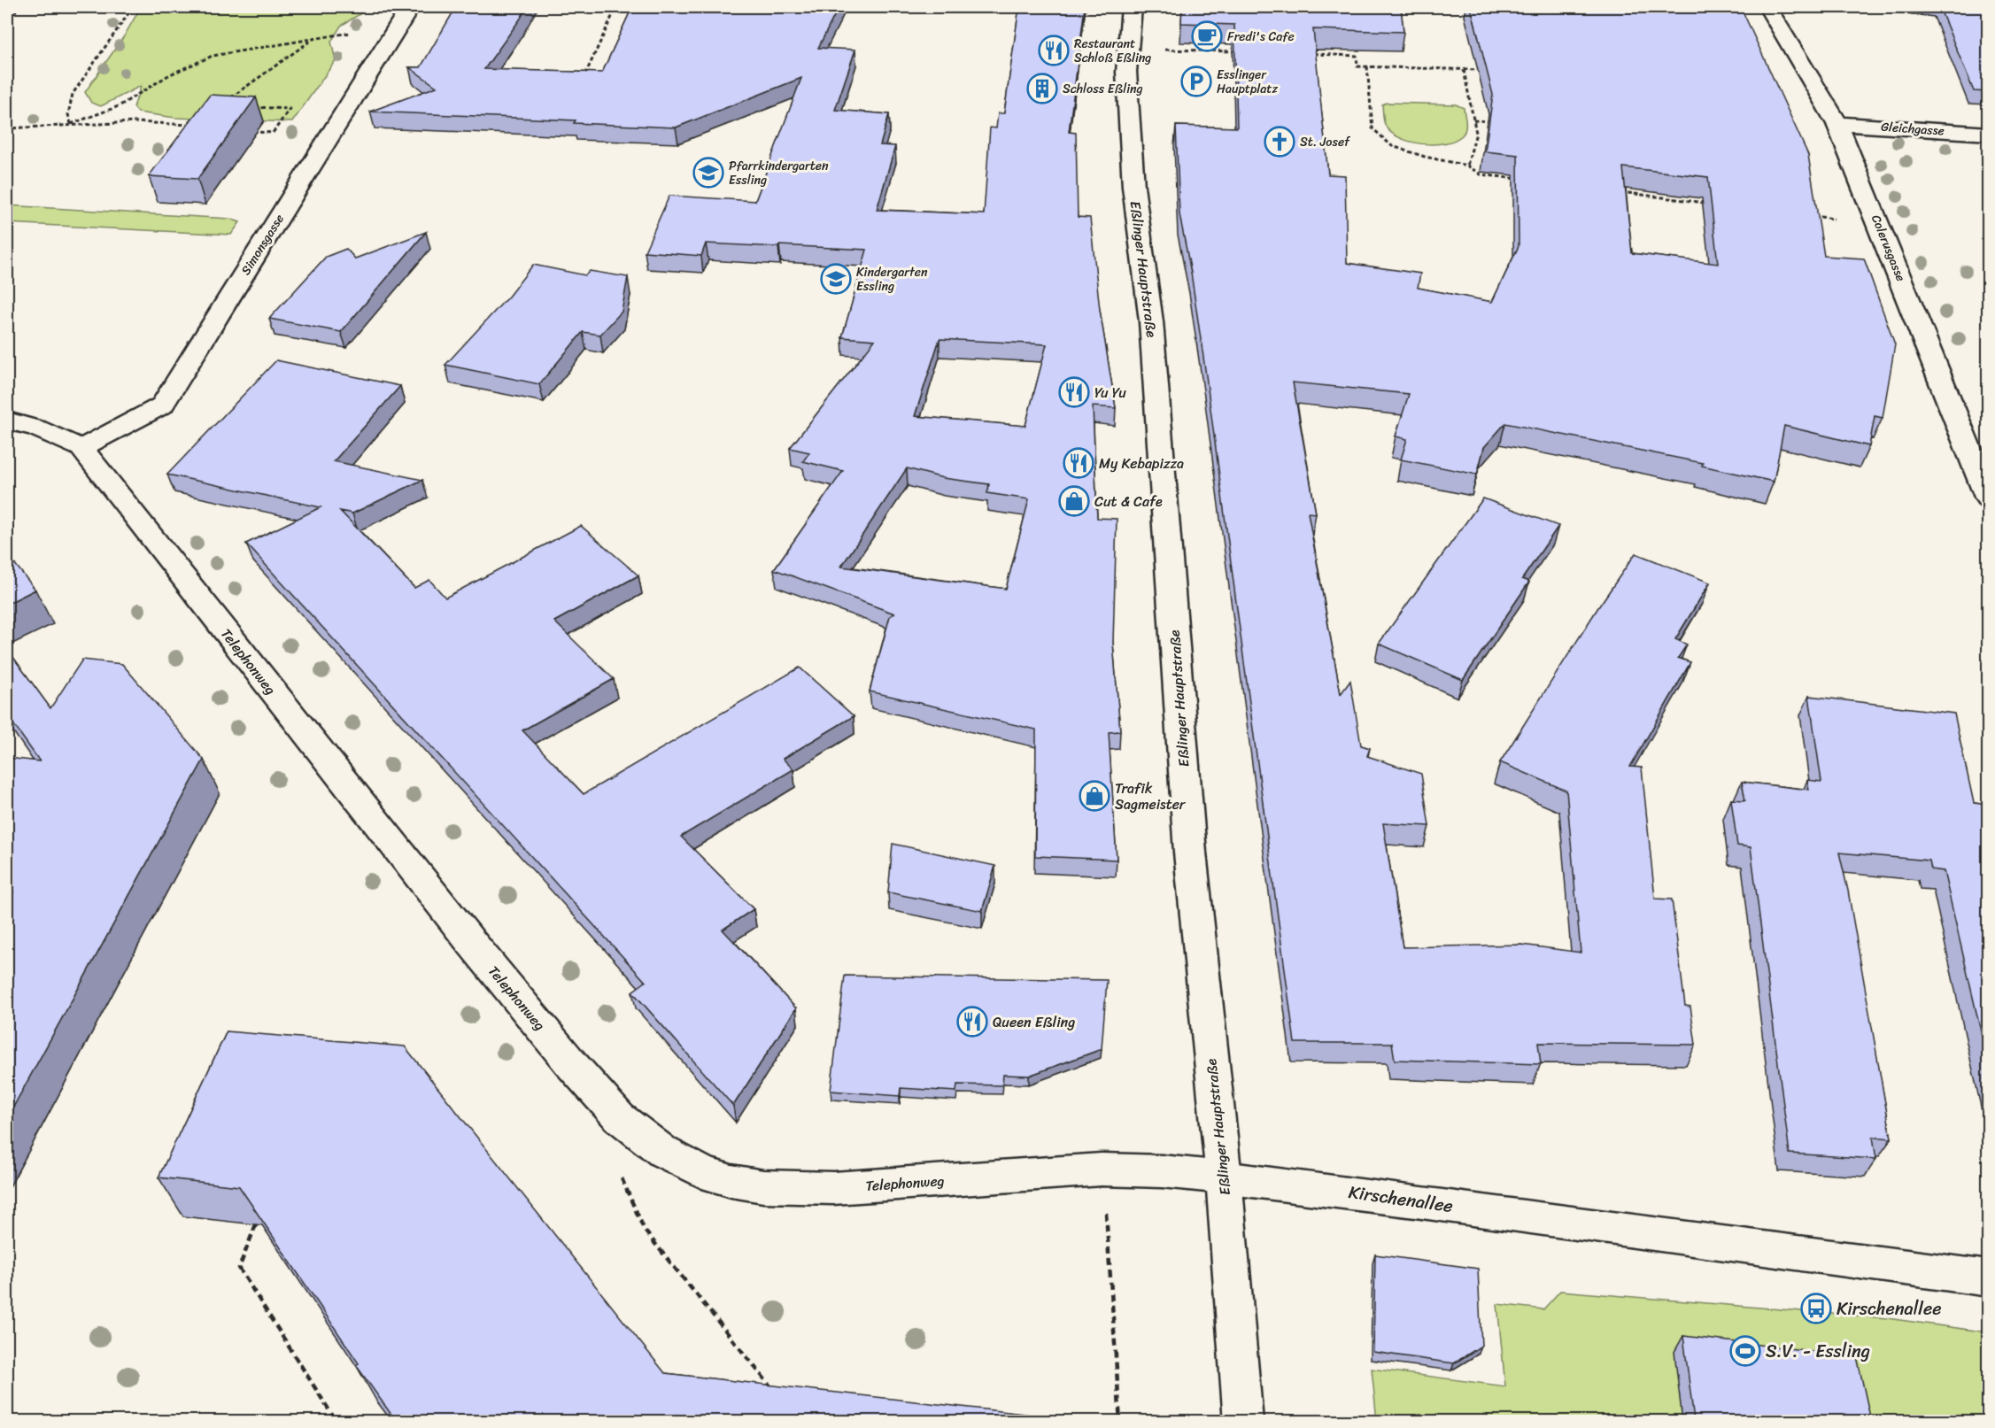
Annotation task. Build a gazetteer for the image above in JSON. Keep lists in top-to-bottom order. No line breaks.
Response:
{"streets":{"street":["Gleichgasse","Simonsgasse","Colerusgasse","Eßlinger Hauptstraße","Telephonweg","Kirschenallee"]},"crossings":[["Gleichgasse","Colerusgasse"],["Simonsgasse","Telephonweg"],["Eßlinger Hauptstraße","Telephonweg"],["Eßlinger Hauptstraße","Kirschenallee"],["Telephonweg","Kirschenallee"]],"places":{"cafe":["Fredi's Cafe"],"restaurant":["Restaurant Schloß Eßling","Yu Yu","My Kebapizza","Queen Eßling"],"parking":["Esslinger Hauptplatz"],"building":["Schloss Eßling"],"church":["St. Josef"],"school or university":["Pfarrkindergarten Essling","Kindergarten Essling"],"shop":["Cut & Cafe","Trafik Sagmeister"],"bus stop":["Kirschenallee"],"sports":["S.V. - Essling"]}}
